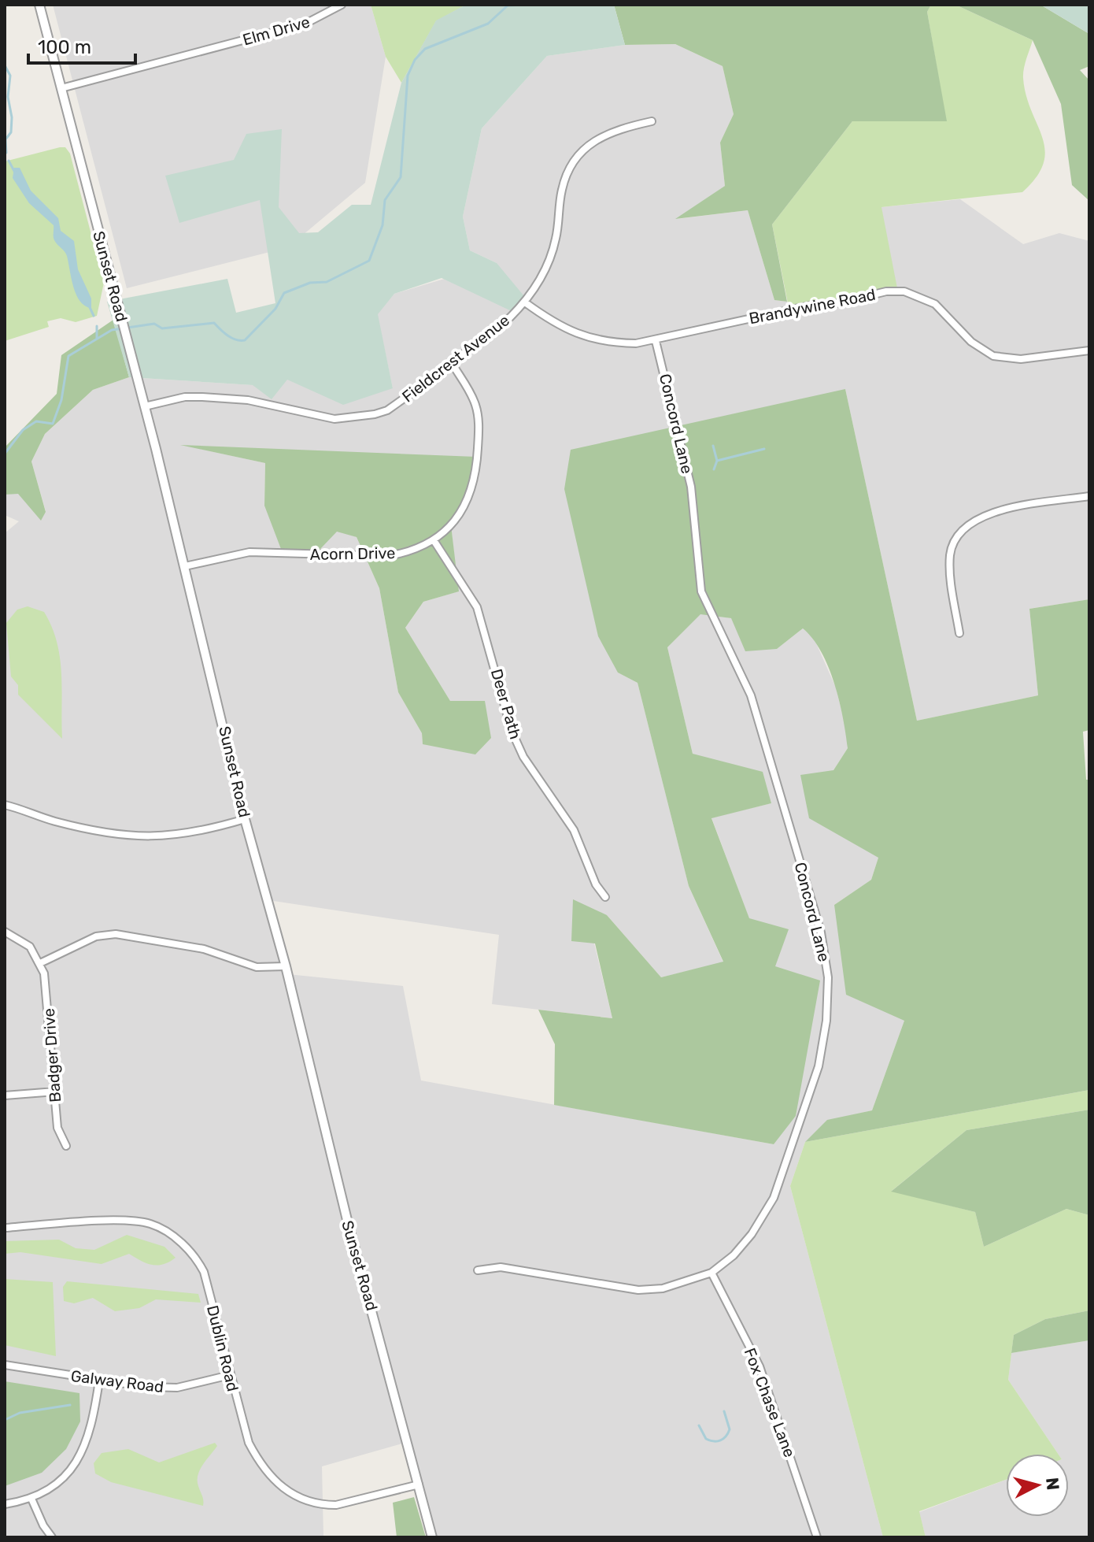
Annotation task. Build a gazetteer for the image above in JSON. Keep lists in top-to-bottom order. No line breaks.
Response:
{"streets":{"street":["Elm Drive","Sunset Road","Brandywine Road","Fieldcrest Avenue","Concord Lane","Acorn Drive","Deer Path","Badger Drive","Dublin Road","Galway Road","Fox Chase Lane"]},"crossings":[["Elm Drive","Sunset Road"],["Sunset Road","Fieldcrest Avenue"],["Sunset Road","Acorn Drive"],["Sunset Road","Dublin Road"],["Brandywine Road","Fieldcrest Avenue"],["Brandywine Road","Concord Lane"],["Fieldcrest Avenue","Acorn Drive"],["Concord Lane","Fox Chase Lane"],["Acorn Drive","Deer Path"],["Dublin Road","Galway Road"]],"scale_bar":"100 m","north":"right"}
